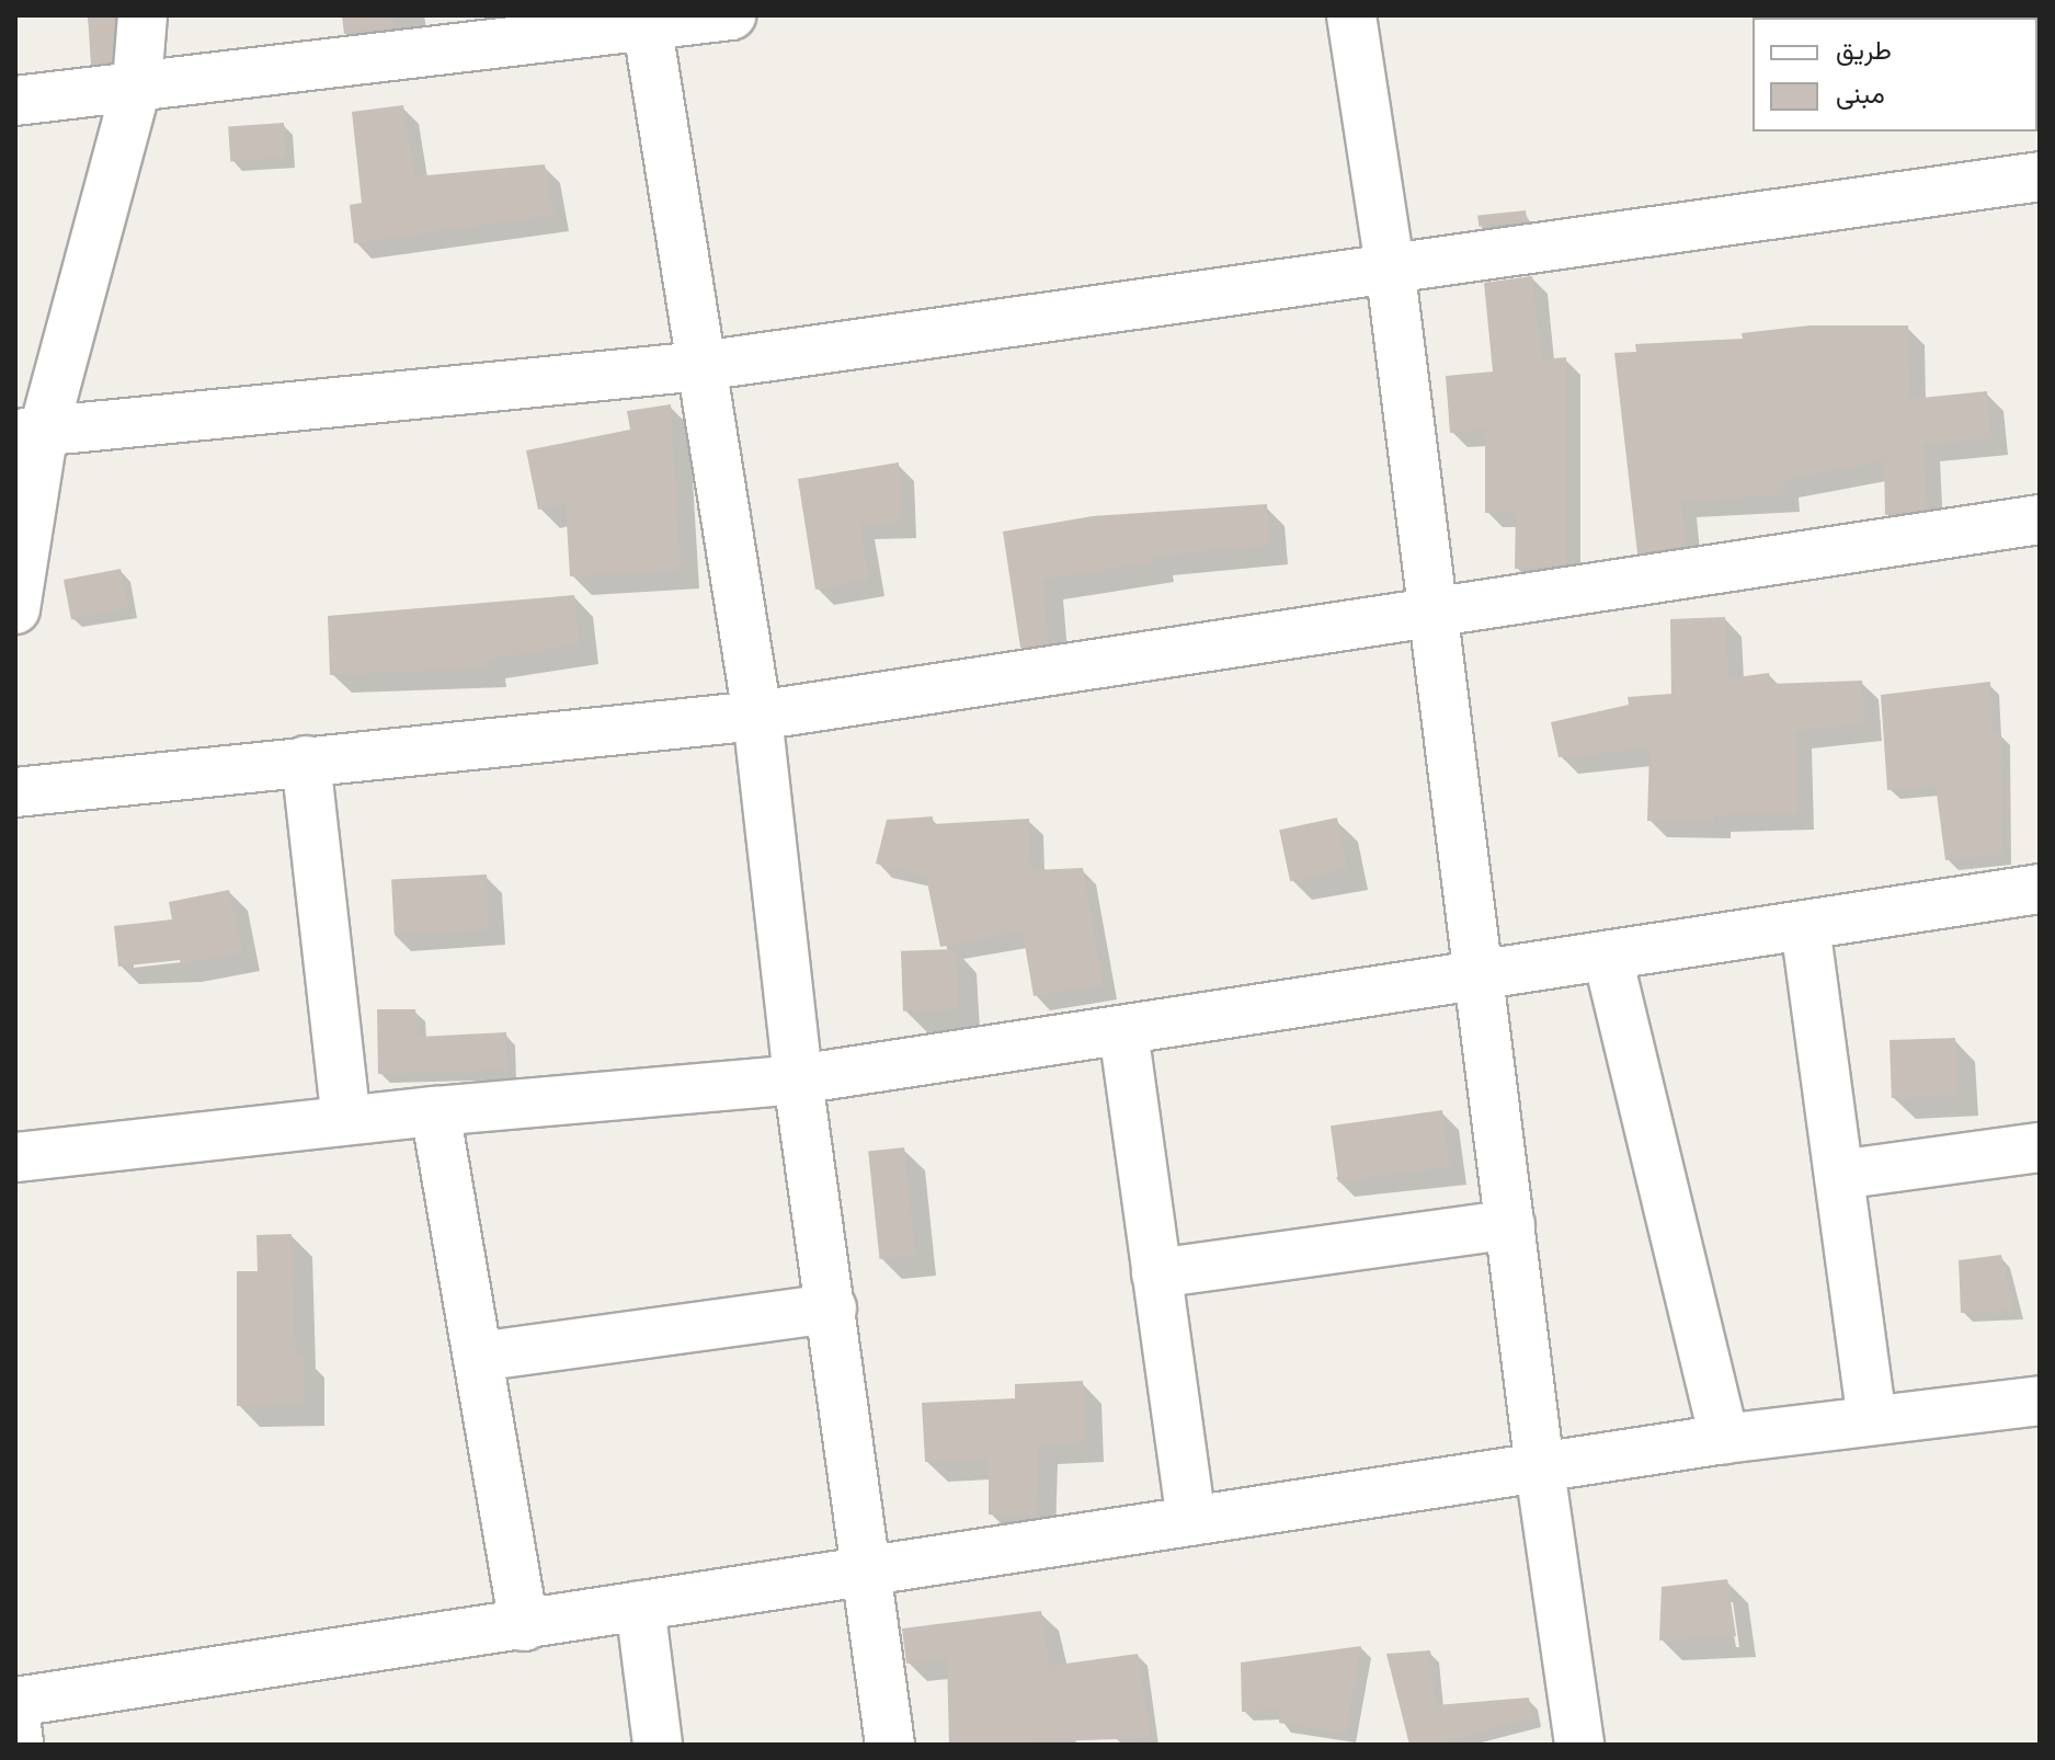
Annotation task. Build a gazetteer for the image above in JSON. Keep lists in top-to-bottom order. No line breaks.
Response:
{"legend":["طريق","مبنى"]}
